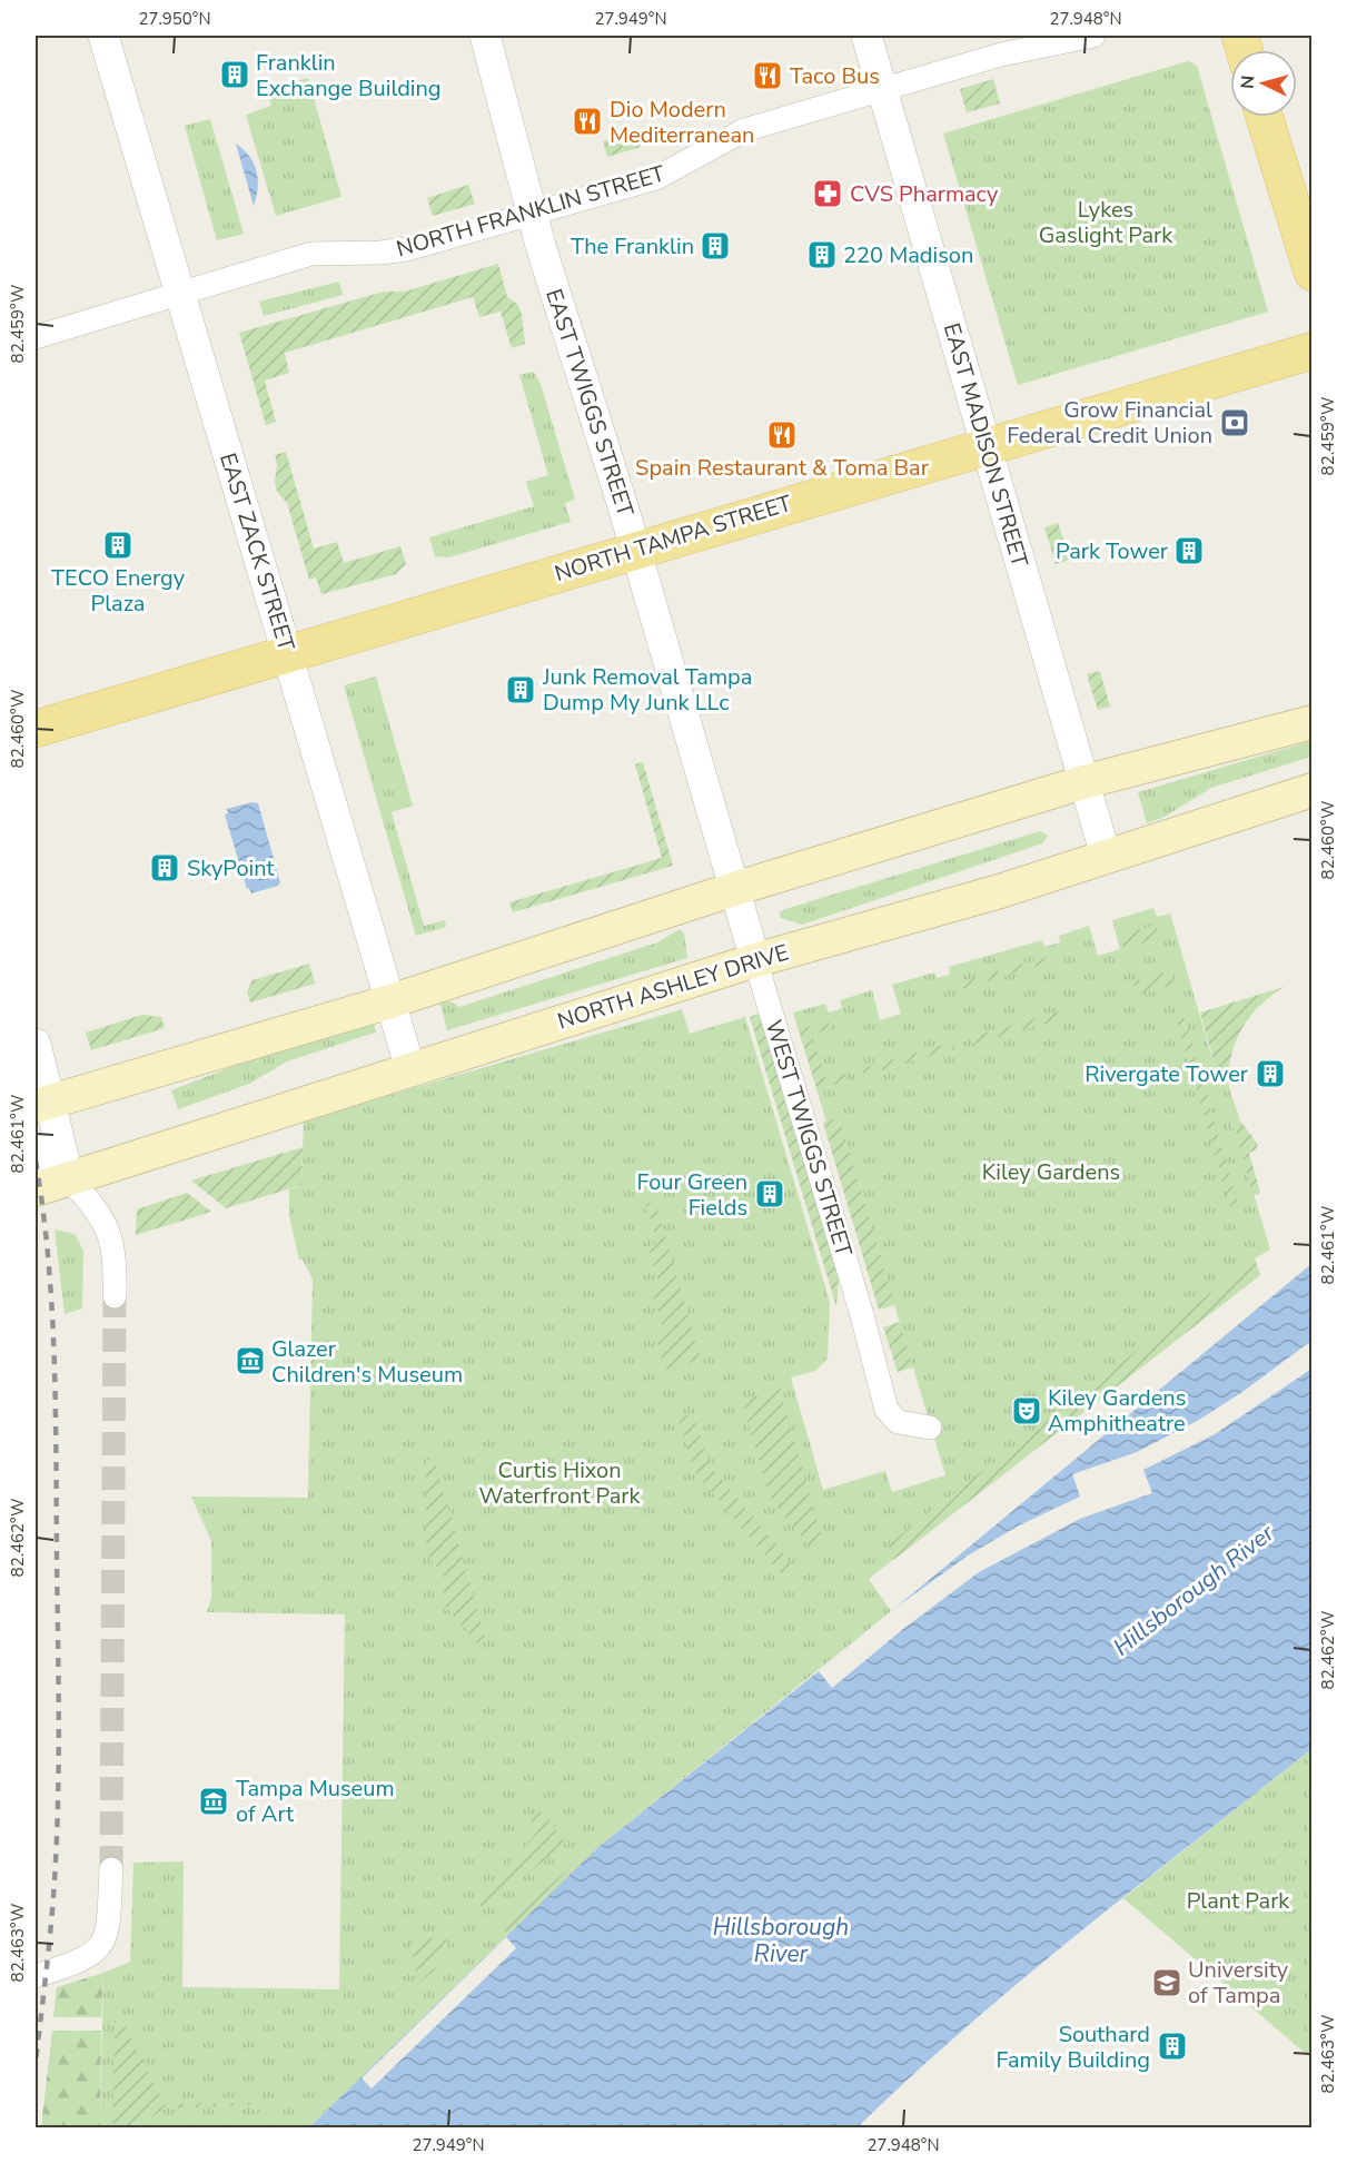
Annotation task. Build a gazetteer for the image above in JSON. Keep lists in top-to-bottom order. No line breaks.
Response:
{"streets":{"main road":["NORTH TAMPA STREET","NORTH ASHLEY DRIVE"],"street":["NORTH FRANKLIN STREET","EAST TWIGGS STREET","EAST MADISON STREET","EAST ZACK STREET","WEST TWIGGS STREET"]},"crossings":[["NORTH FRANKLIN STREET","EAST TWIGGS STREET"],["NORTH FRANKLIN STREET","EAST MADISON STREET"],["NORTH FRANKLIN STREET","EAST ZACK STREET"],["EAST TWIGGS STREET","NORTH TAMPA STREET"],["EAST TWIGGS STREET","NORTH ASHLEY DRIVE"],["EAST TWIGGS STREET","WEST TWIGGS STREET"],["EAST MADISON STREET","NORTH TAMPA STREET"],["EAST MADISON STREET","NORTH ASHLEY DRIVE"],["NORTH TAMPA STREET","EAST ZACK STREET"],["EAST ZACK STREET","NORTH ASHLEY DRIVE"],["NORTH ASHLEY DRIVE","WEST TWIGGS STREET"]],"water":["Hillsborough River"],"parks":["Lykes Gaslight Park","Kiley Gardens","Curtis Hixon Waterfront Park","Plant Park"],"places":{"building":["Franklin Exchange Building","The Franklin","220 Madison","TECO Energy Plaza","Park Tower","Junk Removal Tampa Dump My Junk LLc","SkyPoint","Rivergate Tower","Four Green Fields","Southard Family Building"],"restaurant":["Taco Bus","Dio Modern Mediterranean","Spain Restaurant & Toma Bar"],"pharmacy":["CVS Pharmacy"],"bank":["Grow Financial Federal Credit Union"],"museum":["Glazer Children's Museum","Tampa Museum of Art"],"theatre":["Kiley Gardens Amphitheatre"],"school or university":["University of Tampa"]},"north":"left","coordinates":["27.950°N","27.949°N","27.948°N","82.459°W","82.460°W","82.461°W","82.462°W","82.463°W"]}
